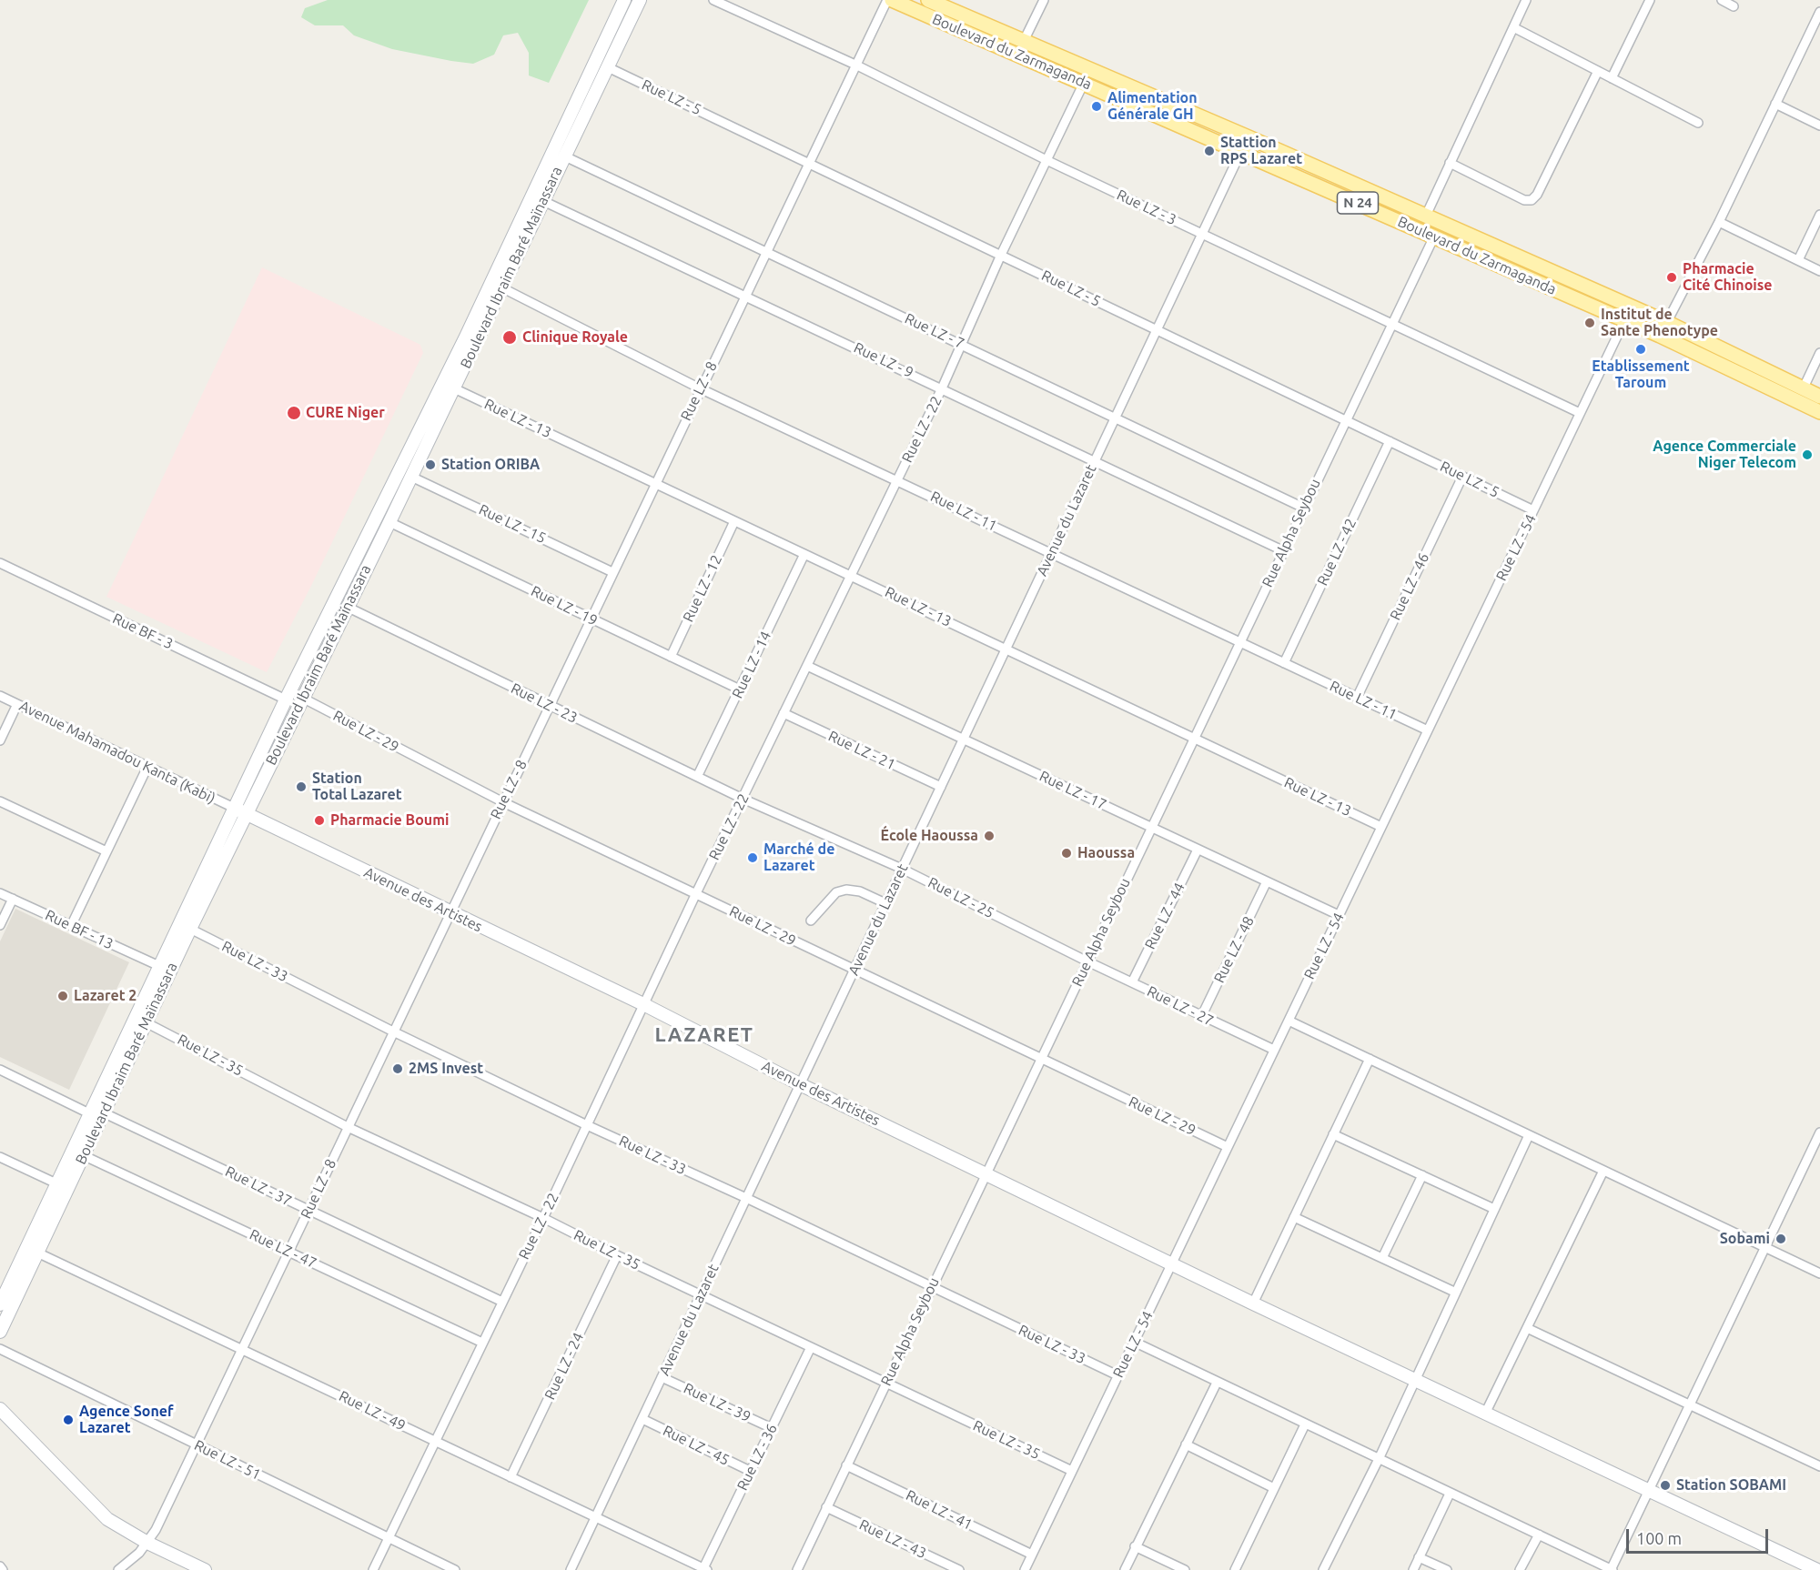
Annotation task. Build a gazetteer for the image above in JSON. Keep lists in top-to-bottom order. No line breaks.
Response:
{"streets":{"main road":["Boulevard du Zarmaganda","N 24","Boulevard Ibraim Baré Maïnassara","Avenue des Artistes"],"street":["Rue LZ - 5","Rue LZ - 3","Rue LZ - 7","Rue LZ - 9","Rue LZ - 8","Rue LZ - 13","Rue LZ - 22","Rue LZ - 11","Avenue du Lazaret","Rue LZ - 15","Rue Alpha Seybou","Rue LZ - 54","Rue LZ - 42","Rue LZ - 46","Rue LZ - 12","Rue LZ - 19","Rue BF - 3","Rue LZ - 14","Rue LZ - 23","Rue LZ - 29","Rue LZ - 21","Avenue Mahamadou Kanta (Kabi)","Rue LZ - 17","Rue LZ - 25","Rue LZ - 44","Rue BF - 13","Rue LZ - 48","Rue LZ - 33","Rue LZ - 27","Rue LZ - 35","Rue LZ - 37","Rue LZ - 47","Rue LZ - 24","Rue LZ - 39","Rue LZ - 49","Rue LZ - 45","Rue LZ - 36","Rue LZ - 51","Rue LZ - 41","Rue LZ - 43"]},"crossings":[["Boulevard du Zarmaganda","Rue LZ - 22"],["Boulevard du Zarmaganda","Avenue du Lazaret"],["Boulevard du Zarmaganda","Rue Alpha Seybou"],["Boulevard du Zarmaganda","Rue LZ - 54"],["Rue LZ - 5","Boulevard Ibraim Baré Maïnassara"],["Rue LZ - 5","Rue LZ - 8"],["Rue LZ - 5","Rue LZ - 22"],["Rue LZ - 5","Avenue du Lazaret"],["Rue LZ - 5","Rue Alpha Seybou"],["Rue LZ - 5","Rue LZ - 54"],["Rue LZ - 5","Rue LZ - 42"],["Rue LZ - 5","Rue LZ - 46"],["Rue LZ - 3","Rue LZ - 8"],["Rue LZ - 3","Rue LZ - 22"],["Rue LZ - 3","Avenue du Lazaret"],["Rue LZ - 3","Rue Alpha Seybou"],["Rue LZ - 3","Rue LZ - 54"],["Boulevard Ibraim Baré Maïnassara","Rue LZ - 7"],["Boulevard Ibraim Baré Maïnassara","Rue LZ - 9"],["Boulevard Ibraim Baré Maïnassara","Rue LZ - 13"],["Boulevard Ibraim Baré Maïnassara","Rue LZ - 11"],["Boulevard Ibraim Baré Maïnassara","Rue LZ - 15"],["Boulevard Ibraim Baré Maïnassara","Rue LZ - 19"],["Boulevard Ibraim Baré Maïnassara","Rue BF - 3"],["Boulevard Ibraim Baré Maïnassara","Rue LZ - 23"],["Boulevard Ibraim Baré Maïnassara","Rue LZ - 29"],["Boulevard Ibraim Baré Maïnassara","Avenue Mahamadou Kanta (Kabi)"],["Boulevard Ibraim Baré Maïnassara","Avenue des Artistes"],["Boulevard Ibraim Baré Maïnassara","Rue BF - 13"],["Boulevard Ibraim Baré Maïnassara","Rue LZ - 33"],["Boulevard Ibraim Baré Maïnassara","Rue LZ - 35"],["Boulevard Ibraim Baré Maïnassara","Rue LZ - 37"],["Boulevard Ibraim Baré Maïnassara","Rue LZ - 47"],["Boulevard Ibraim Baré Maïnassara","Rue LZ - 49"],["Rue LZ - 7","Rue LZ - 8"],["Rue LZ - 7","Rue LZ - 22"],["Rue LZ - 7","Avenue du Lazaret"],["Rue LZ - 7","Rue Alpha Seybou"],["Rue LZ - 9","Rue LZ - 8"],["Rue LZ - 9","Rue LZ - 22"],["Rue LZ - 9","Avenue du Lazaret"],["Rue LZ - 9","Rue Alpha Seybou"],["Rue LZ - 8","Rue LZ - 13"],["Rue LZ - 8","Rue LZ - 11"],["Rue LZ - 8","Rue LZ - 15"],["Rue LZ - 8","Rue LZ - 19"],["Rue LZ - 8","Rue LZ - 23"],["Rue LZ - 8","Rue LZ - 29"],["Rue LZ - 8","Avenue des Artistes"],["Rue LZ - 8","Rue LZ - 33"],["Rue LZ - 8","Rue LZ - 35"],["Rue LZ - 8","Rue LZ - 37"],["Rue LZ - 8","Rue LZ - 47"],["Rue LZ - 8","Rue LZ - 49"],["Rue LZ - 8","Rue LZ - 51"],["Rue LZ - 13","Rue LZ - 22"],["Rue LZ - 13","Avenue du Lazaret"],["Rue LZ - 13","Rue Alpha Seybou"],["Rue LZ - 13","Rue LZ - 54"],["Rue LZ - 13","Rue LZ - 12"],["Rue LZ - 13","Rue LZ - 14"],["Rue LZ - 22","Rue LZ - 11"],["Rue LZ - 22","Rue LZ - 23"],["Rue LZ - 22","Rue LZ - 29"],["Rue LZ - 22","Rue LZ - 21"],["Rue LZ - 22","Rue LZ - 17"],["Rue LZ - 22","Rue LZ - 25"],["Rue LZ - 22","Avenue des Artistes"],["Rue LZ - 22","Rue LZ - 33"],["Rue LZ - 22","Rue LZ - 35"],["Rue LZ - 22","Rue LZ - 37"],["Rue LZ - 22","Rue LZ - 47"],["Rue LZ - 22","Rue LZ - 49"],["Rue LZ - 22","Rue LZ - 51"],["Rue LZ - 11","Avenue du Lazaret"],["Rue LZ - 11","Rue Alpha Seybou"],["Rue LZ - 11","Rue LZ - 54"],["Rue LZ - 11","Rue LZ - 42"],["Rue LZ - 11","Rue LZ - 46"],["Avenue du Lazaret","Rue LZ - 29"],["Avenue du Lazaret","Rue LZ - 21"],["Avenue du Lazaret","Rue LZ - 17"],["Avenue du Lazaret","Rue LZ - 25"],["Avenue du Lazaret","Avenue des Artistes"],["Avenue du Lazaret","Rue LZ - 33"],["Avenue du Lazaret","Rue LZ - 35"],["Avenue du Lazaret","Rue LZ - 39"],["Avenue du Lazaret","Rue LZ - 49"],["Avenue du Lazaret","Rue LZ - 45"],["Rue Alpha Seybou","Rue LZ - 29"],["Rue Alpha Seybou","Rue LZ - 17"],["Rue Alpha Seybou","Rue LZ - 25"],["Rue Alpha Seybou","Avenue des Artistes"],["Rue Alpha Seybou","Rue LZ - 33"],["Rue Alpha Seybou","Rue LZ - 27"],["Rue Alpha Seybou","Rue LZ - 35"],["Rue Alpha Seybou","Rue LZ - 41"],["Rue Alpha Seybou","Rue LZ - 43"],["Rue LZ - 54","Rue LZ - 29"],["Rue LZ - 54","Rue LZ - 17"],["Rue LZ - 54","Avenue des Artistes"],["Rue LZ - 54","Rue LZ - 33"],["Rue LZ - 54","Rue LZ - 27"],["Rue LZ - 54","Rue LZ - 35"],["Rue LZ - 54","Rue LZ - 41"],["Rue LZ - 12","Rue LZ - 19"],["Rue LZ - 19","Rue LZ - 14"],["Rue LZ - 14","Rue LZ - 23"],["Rue LZ - 23","Rue LZ - 25"],["Avenue Mahamadou Kanta (Kabi)","Avenue des Artistes"],["Rue LZ - 17","Rue LZ - 44"],["Rue LZ - 17","Rue LZ - 48"],["Rue LZ - 25","Rue LZ - 27"],["Rue LZ - 44","Rue LZ - 27"],["Rue LZ - 48","Rue LZ - 27"],["Rue LZ - 35","Rue LZ - 24"],["Rue LZ - 35","Rue LZ - 36"],["Rue LZ - 24","Rue LZ - 49"],["Rue LZ - 39","Rue LZ - 36"],["Rue LZ - 49","Rue LZ - 36"],["Rue LZ - 45","Rue LZ - 36"]],"districts":["LAZARET"],"places":["Alimentation Générale GH","Stattion RPS Lazaret","Pharmacie Cité Chinoise","Institut de Sante Phenotype","Clinique Royale","Etablissement Taroum","CURE Niger","Agence Commerciale Niger Telecom","Station ORIBA","Station Total Lazaret","Pharmacie Boumi","École Haoussa","Haoussa","Marché de Lazaret","Lazaret 2","2MS Invest","Sobami","Agence Sonef Lazaret","Station SOBAMI"],"scale_bar":"100 m"}
